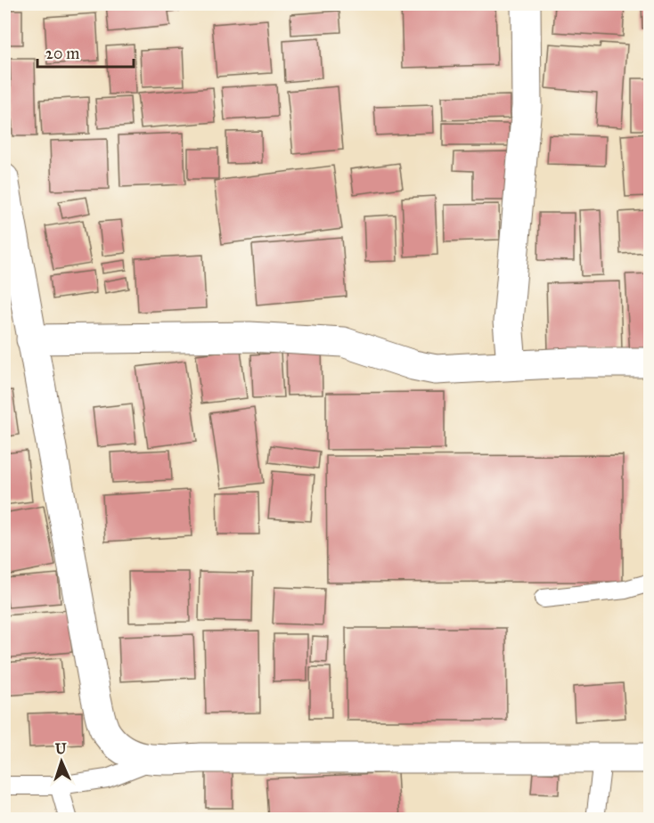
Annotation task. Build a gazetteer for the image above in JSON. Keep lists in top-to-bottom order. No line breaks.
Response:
{"scale_bar":"20 m","north":"top"}
